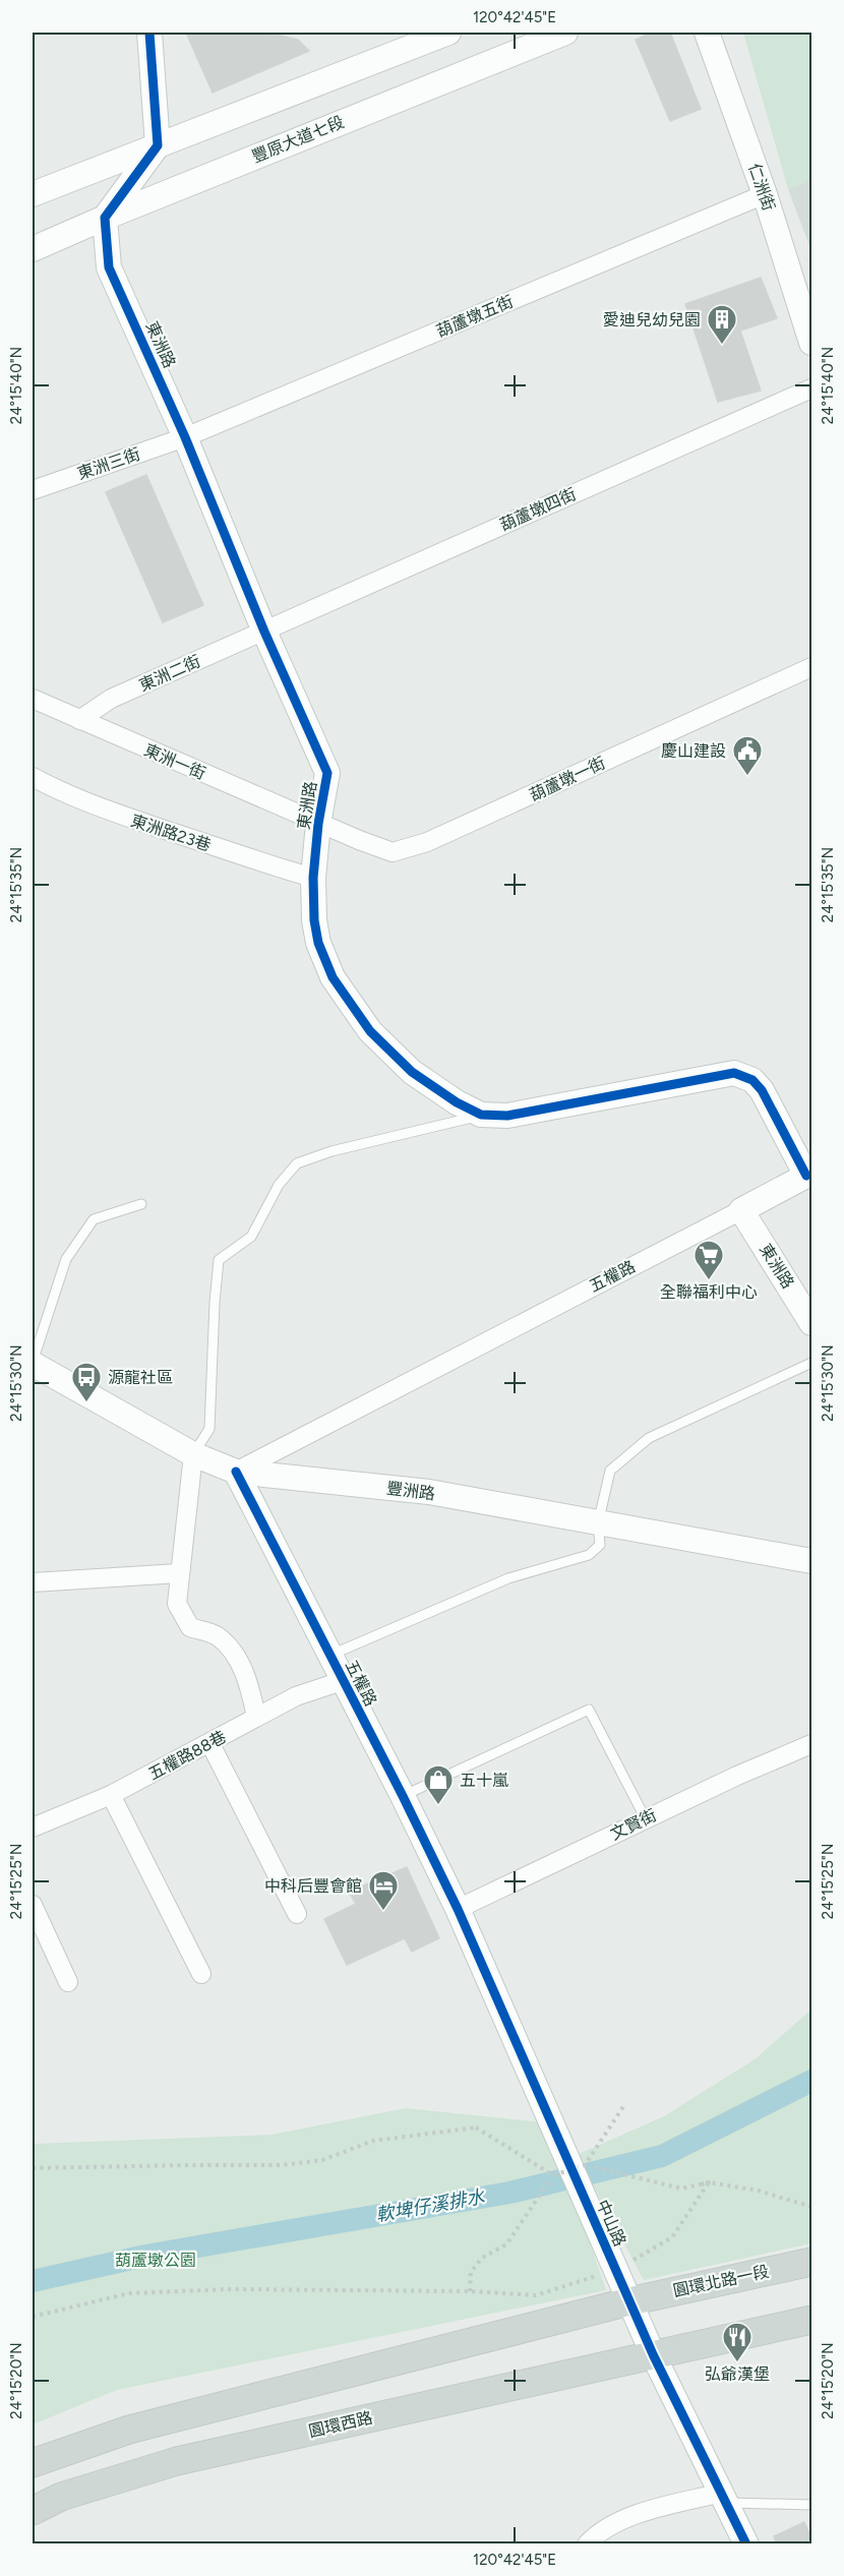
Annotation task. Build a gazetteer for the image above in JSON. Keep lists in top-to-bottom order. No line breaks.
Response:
{"streets":{"main road":["圓環北路一段","圓環西路"],"street":["豐原大道七段","仁洲街","葫蘆墩五街","東洲路","東洲三街","葫蘆墩四街","東洲二街","東洲一街","葫蘆墩一街","東洲路23巷","五權路","豐洲路","五權路88巷","文賢街","中山路"]},"crossings":[["豐原大道七段","東洲路"],["仁洲街","葫蘆墩五街"],["葫蘆墩五街","東洲路"],["葫蘆墩五街","東洲三街"],["東洲路","東洲三街"],["東洲路","葫蘆墩四街"],["東洲路","東洲二街"],["東洲路","東洲一街"],["東洲路","葫蘆墩一街"],["東洲路","東洲路23巷"],["東洲路","五權路"],["葫蘆墩四街","東洲二街"],["東洲二街","東洲一街"],["東洲一街","葫蘆墩一街"],["五權路","豐洲路"],["五權路","五權路88巷"],["五權路","文賢街"],["五權路","中山路"],["文賢街","中山路"],["中山路","圓環北路一段"],["中山路","圓環西路"]],"water":["軟埤仔溪排水"],"parks":["葫蘆墩公園"],"places":{"building":["愛迪兒幼兒園"],"public building":["慶山建設"],"supermarket":["全聯福利中心"],"bus stop":["源龍社區"],"shop":["五十嵐"],"hotel":["中科后豐會館"],"restaurant":["弘爺漢堡"]},"coordinates":["120°42'45\"E","24°15'40\"N","24°15'35\"N","24°15'30\"N","24°15'25\"N","24°15'20\"N"]}
